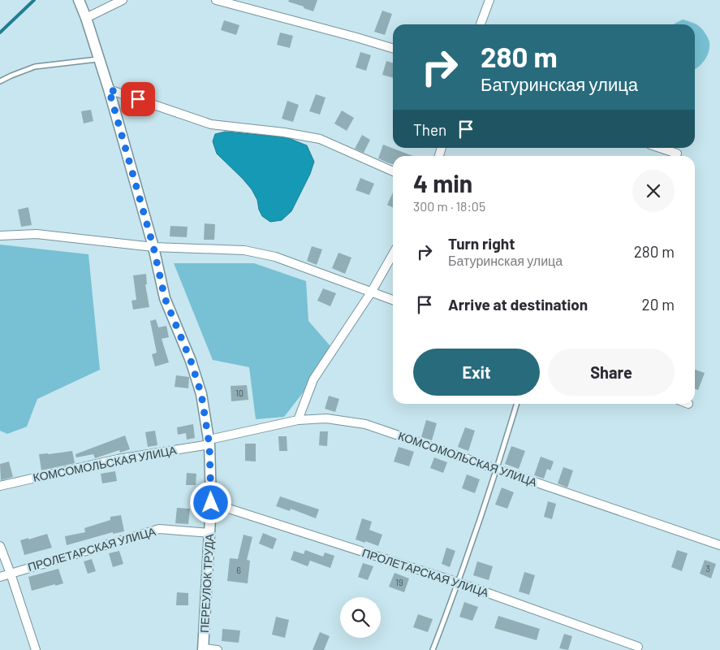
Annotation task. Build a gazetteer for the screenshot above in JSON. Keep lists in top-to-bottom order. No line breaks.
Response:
{"streets":{"street":["КОМСОМОЛЬСКАЯ УЛИЦА","ПРОЛЕТАРСКАЯ УЛИЦА","ПЕРЕУЛОК ТРУДА"]},"crossings":[["КОМСОМОЛЬСКАЯ УЛИЦА","ПЕРЕУЛОК ТРУДА"],["ПРОЛЕТАРСКАЯ УЛИЦА","ПЕРЕУЛОК ТРУДА"]],"house_numbers":["10","3","6","19"],"page":{"turn":["280 m","Батуринская улица"],"then":"Then","heading":["4 min","300 m · 18:05"],"list":[{"name":"Turn right","note":"Батуринская улица","value":"280 m"},{"name":"Arrive at destination","value":"20 m"}],"buttons":["Exit","Share"]}}
